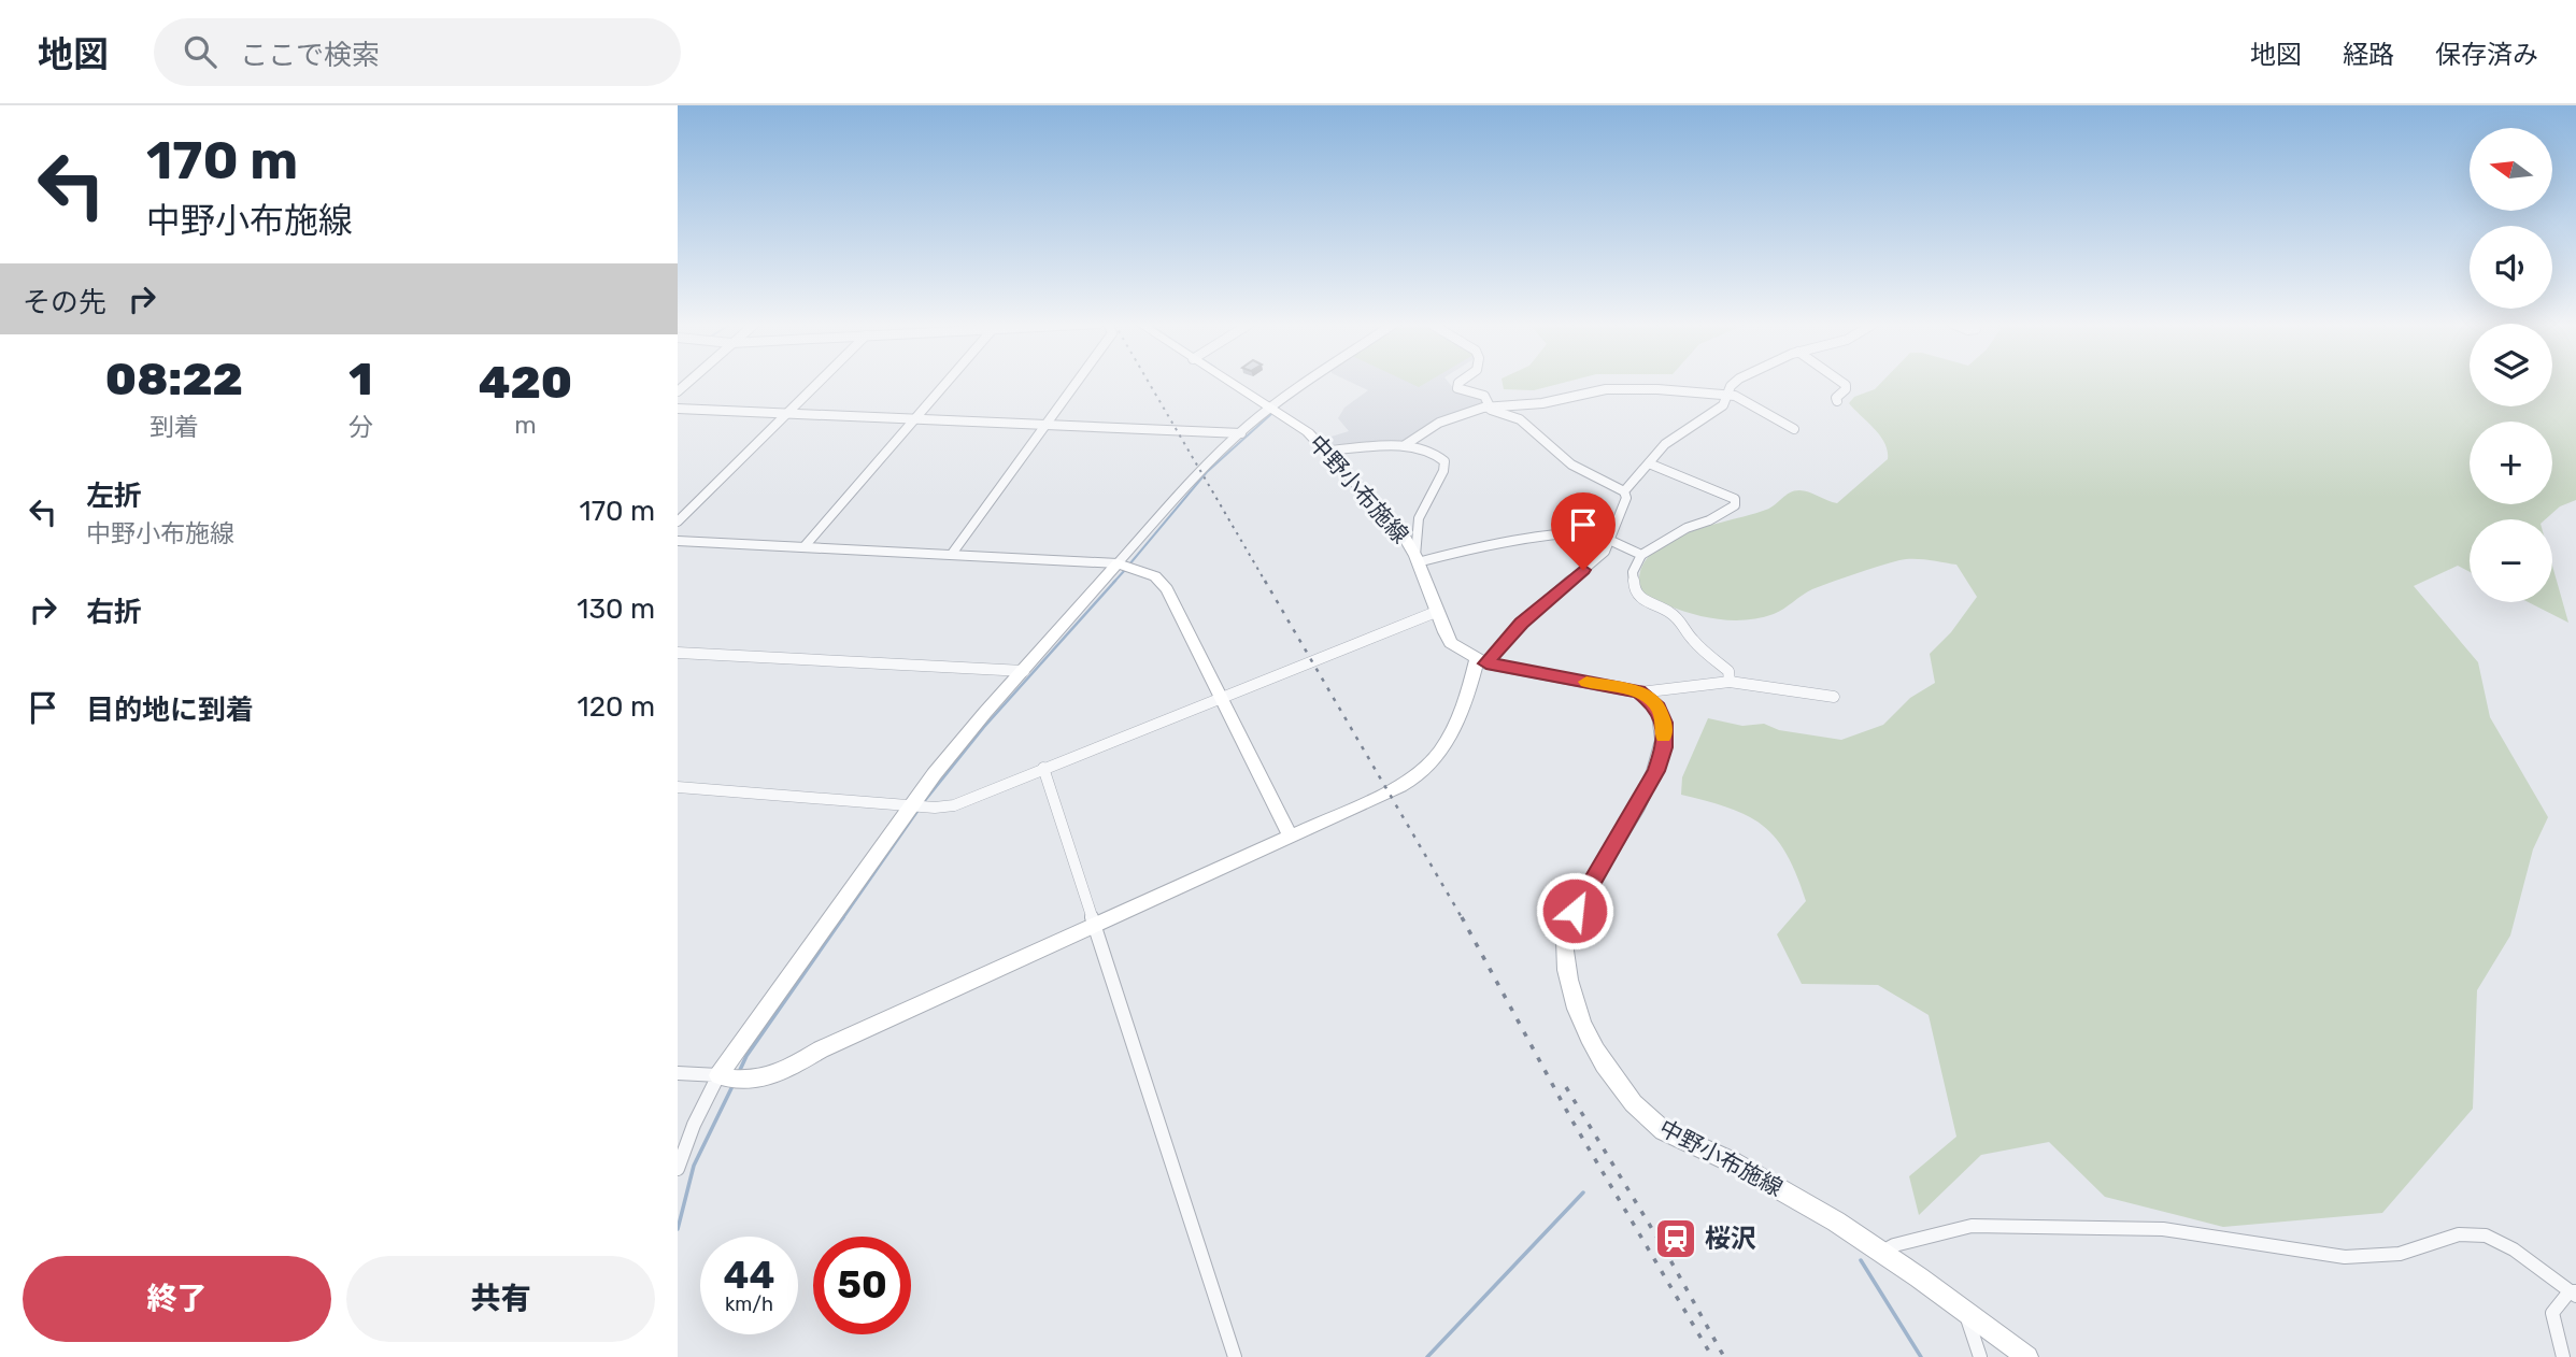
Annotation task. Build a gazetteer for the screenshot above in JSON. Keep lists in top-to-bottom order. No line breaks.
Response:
{"streets":{"main road":["中野小布施線"]},"places":{"station":["桜沢"]},"north":"left","page":{"header":"地図","search":"ここで検索","nav":["地図","経路","保存済み"],"turn":["170 m","中野小布施線"],"map_buttons":["+","−"],"then":"その先","eta":["08:22","到着","1","分","420","m"],"list":[{"name":"左折","note":"中野小布施線","value":"170 m"},{"name":"右折","value":"130 m"},{"name":"目的地に到着","value":"120 m"}],"speed":"44 km/h","limit":"50","buttons":["終了","共有"]}}
